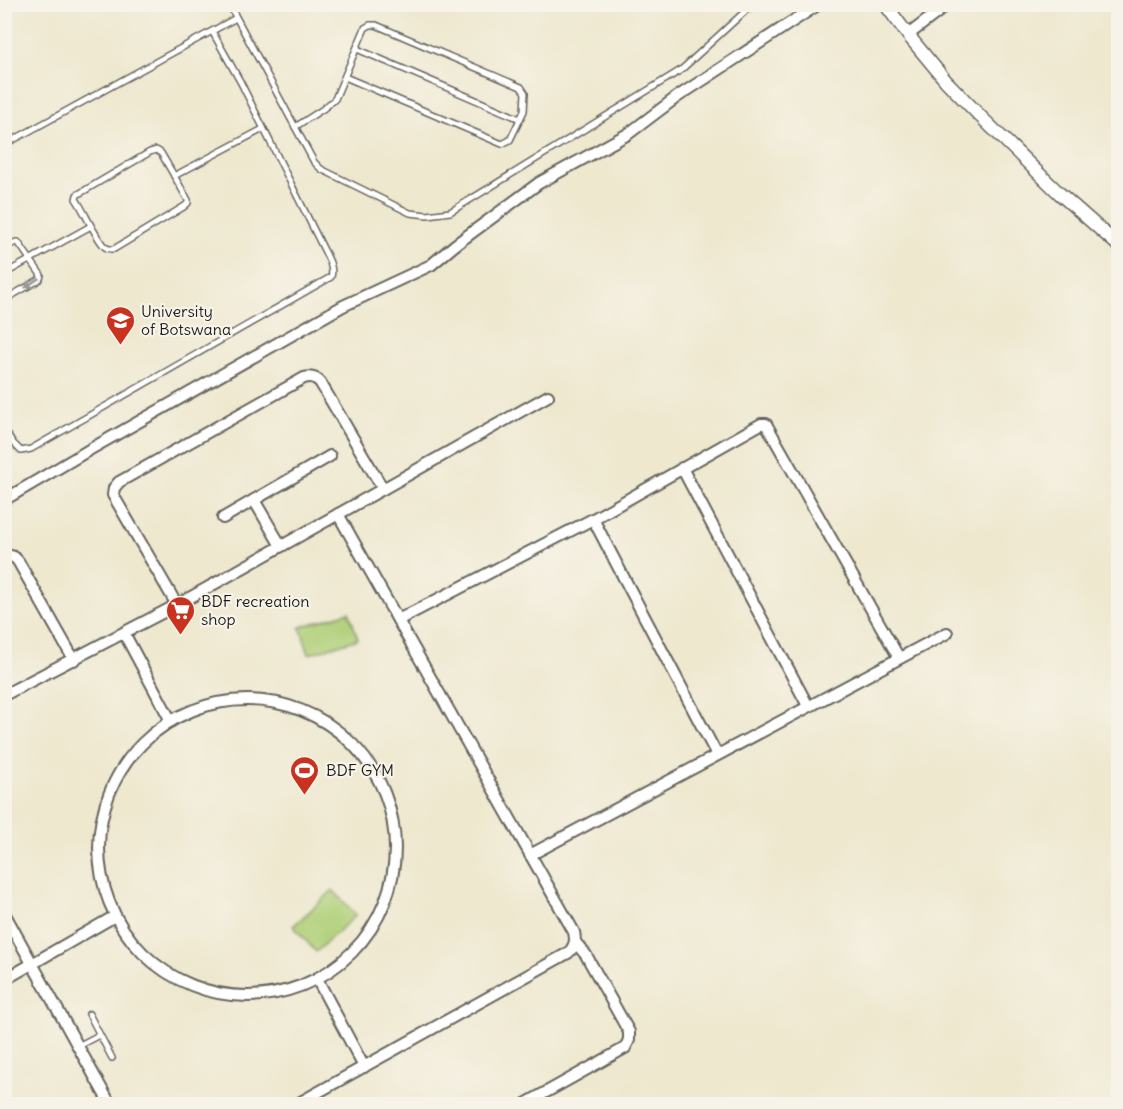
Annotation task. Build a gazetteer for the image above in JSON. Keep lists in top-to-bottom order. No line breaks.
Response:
{"places":{"school or university":["University of Botswana"],"supermarket":["BDF recreation shop"],"sports":["BDF GYM"]}}
